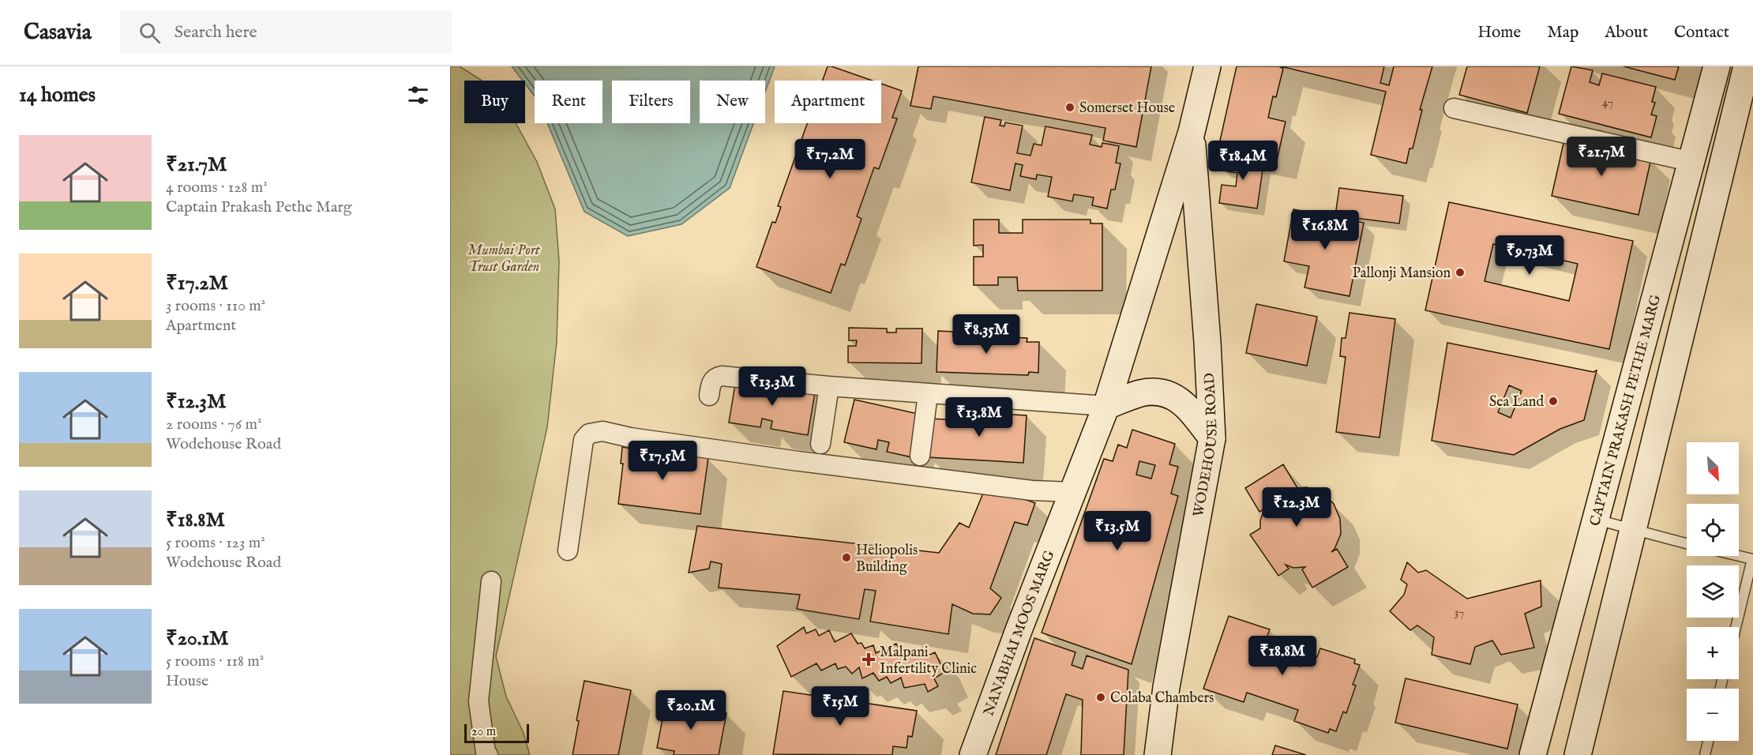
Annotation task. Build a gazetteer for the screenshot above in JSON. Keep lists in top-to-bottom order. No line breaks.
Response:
{"streets":{"main road":["CAPTAIN PRAKASH PETHE MARG","WODEHOUSE ROAD","NANABHAI MOOS MARG"]},"crossings":[["WODEHOUSE ROAD","NANABHAI MOOS MARG"]],"parks":["Mumbai Port Trust Garden"],"places":{"other":["Somerset House","Pallonji Mansion","Sea Land","Heliopolis Building","Colaba Chambers"],"health":["Malpani Infertility Clinic"]},"house_numbers":["47","37"],"scale_bar":"20 m","north":"bottom right","page":{"header":"Casavia","search":"Search here","nav":["Home","Map","About","Contact"],"heading":"14 homes","chip":["Buy","Rent","Filters","New","Apartment"],"list":[{"name":"₹21.7M","note":"4 rooms · 128 m² · Captain Prakash Pethe Marg"},{"name":"₹17.2M","note":"3 rooms · 110 m² · Apartment"},{"name":"₹12.3M","note":"2 rooms · 76 m² · Wodehouse Road"},{"name":"₹18.8M","note":"5 rooms · 123 m² · Wodehouse Road"},{"name":"₹20.1M","note":"5 rooms · 118 m² · House"}],"price":["₹21.7M","₹17.2M","₹18.4M","₹16.8M","₹9.73M","₹8.35M","₹13.3M","₹13.8M","₹17.5M","₹12.3M","₹13.5M","₹18.8M","₹15M","₹20.1M"],"map_buttons":["+","−"],"scale":"20 m"}}
